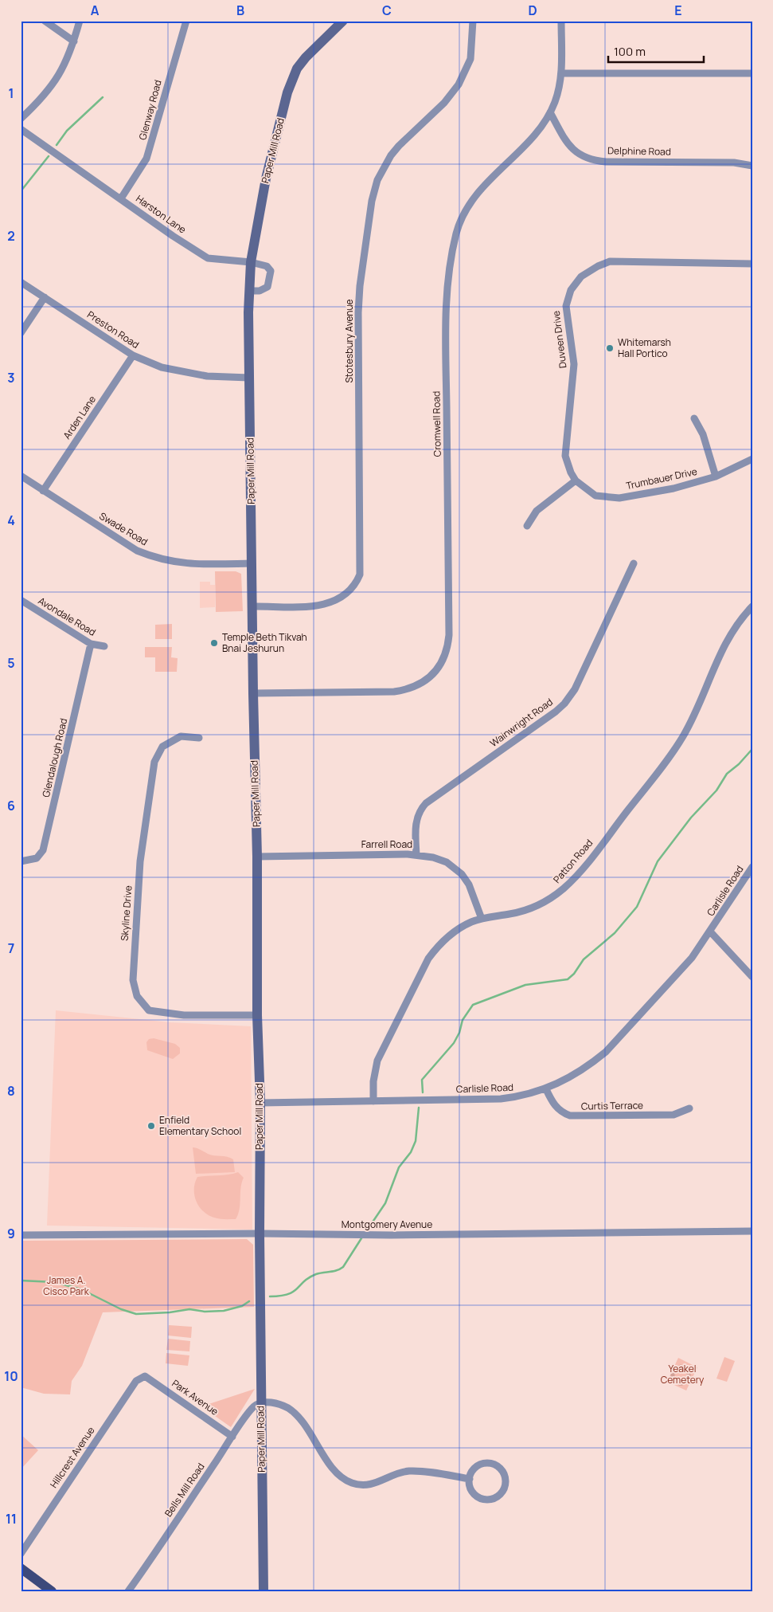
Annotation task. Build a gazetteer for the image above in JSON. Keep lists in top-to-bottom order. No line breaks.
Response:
{"streets":{"main road":["Paper Mill Road"],"street":["Glenway Road","Delphine Road","Harston Lane","Preston Road","Duveen Drive","Stotesbury Avenue","Arden Lane","Cromwell Road","Trumbauer Drive","Swade Road","Avondale Road","Wainwright Road","Glendalough Road","Farrell Road","Patton Road","Carlisle Road","Skyline Drive","Curtis Terrace","Montgomery Avenue","Park Avenue","Hillcrest Avenue","Bells Mill Road"]},"crossings":[["Glenway Road","Harston Lane"],["Paper Mill Road","Harston Lane"],["Paper Mill Road","Preston Road"],["Paper Mill Road","Stotesbury Avenue"],["Paper Mill Road","Cromwell Road"],["Paper Mill Road","Swade Road"],["Paper Mill Road","Farrell Road"],["Paper Mill Road","Carlisle Road"],["Paper Mill Road","Skyline Drive"],["Paper Mill Road","Montgomery Avenue"],["Paper Mill Road","Bells Mill Road"],["Delphine Road","Cromwell Road"],["Preston Road","Arden Lane"],["Duveen Drive","Trumbauer Drive"],["Arden Lane","Swade Road"],["Avondale Road","Glendalough Road"],["Wainwright Road","Farrell Road"],["Farrell Road","Patton Road"],["Patton Road","Carlisle Road"],["Carlisle Road","Curtis Terrace"],["Park Avenue","Hillcrest Avenue"],["Park Avenue","Bells Mill Road"]],"parks":["James A. Cisco Park","Yeakel Cemetery"],"places":["Whitemarsh Hall Portico","Temple Beth Tikvah Bnai Jeshurun","Enfield Elementary School"],"scale_bar":"100 m","grid":{"columns":["A","B","C","D","E"],"rows":["1","2","3","4","5","6","7","8","9","10","11"]}}
